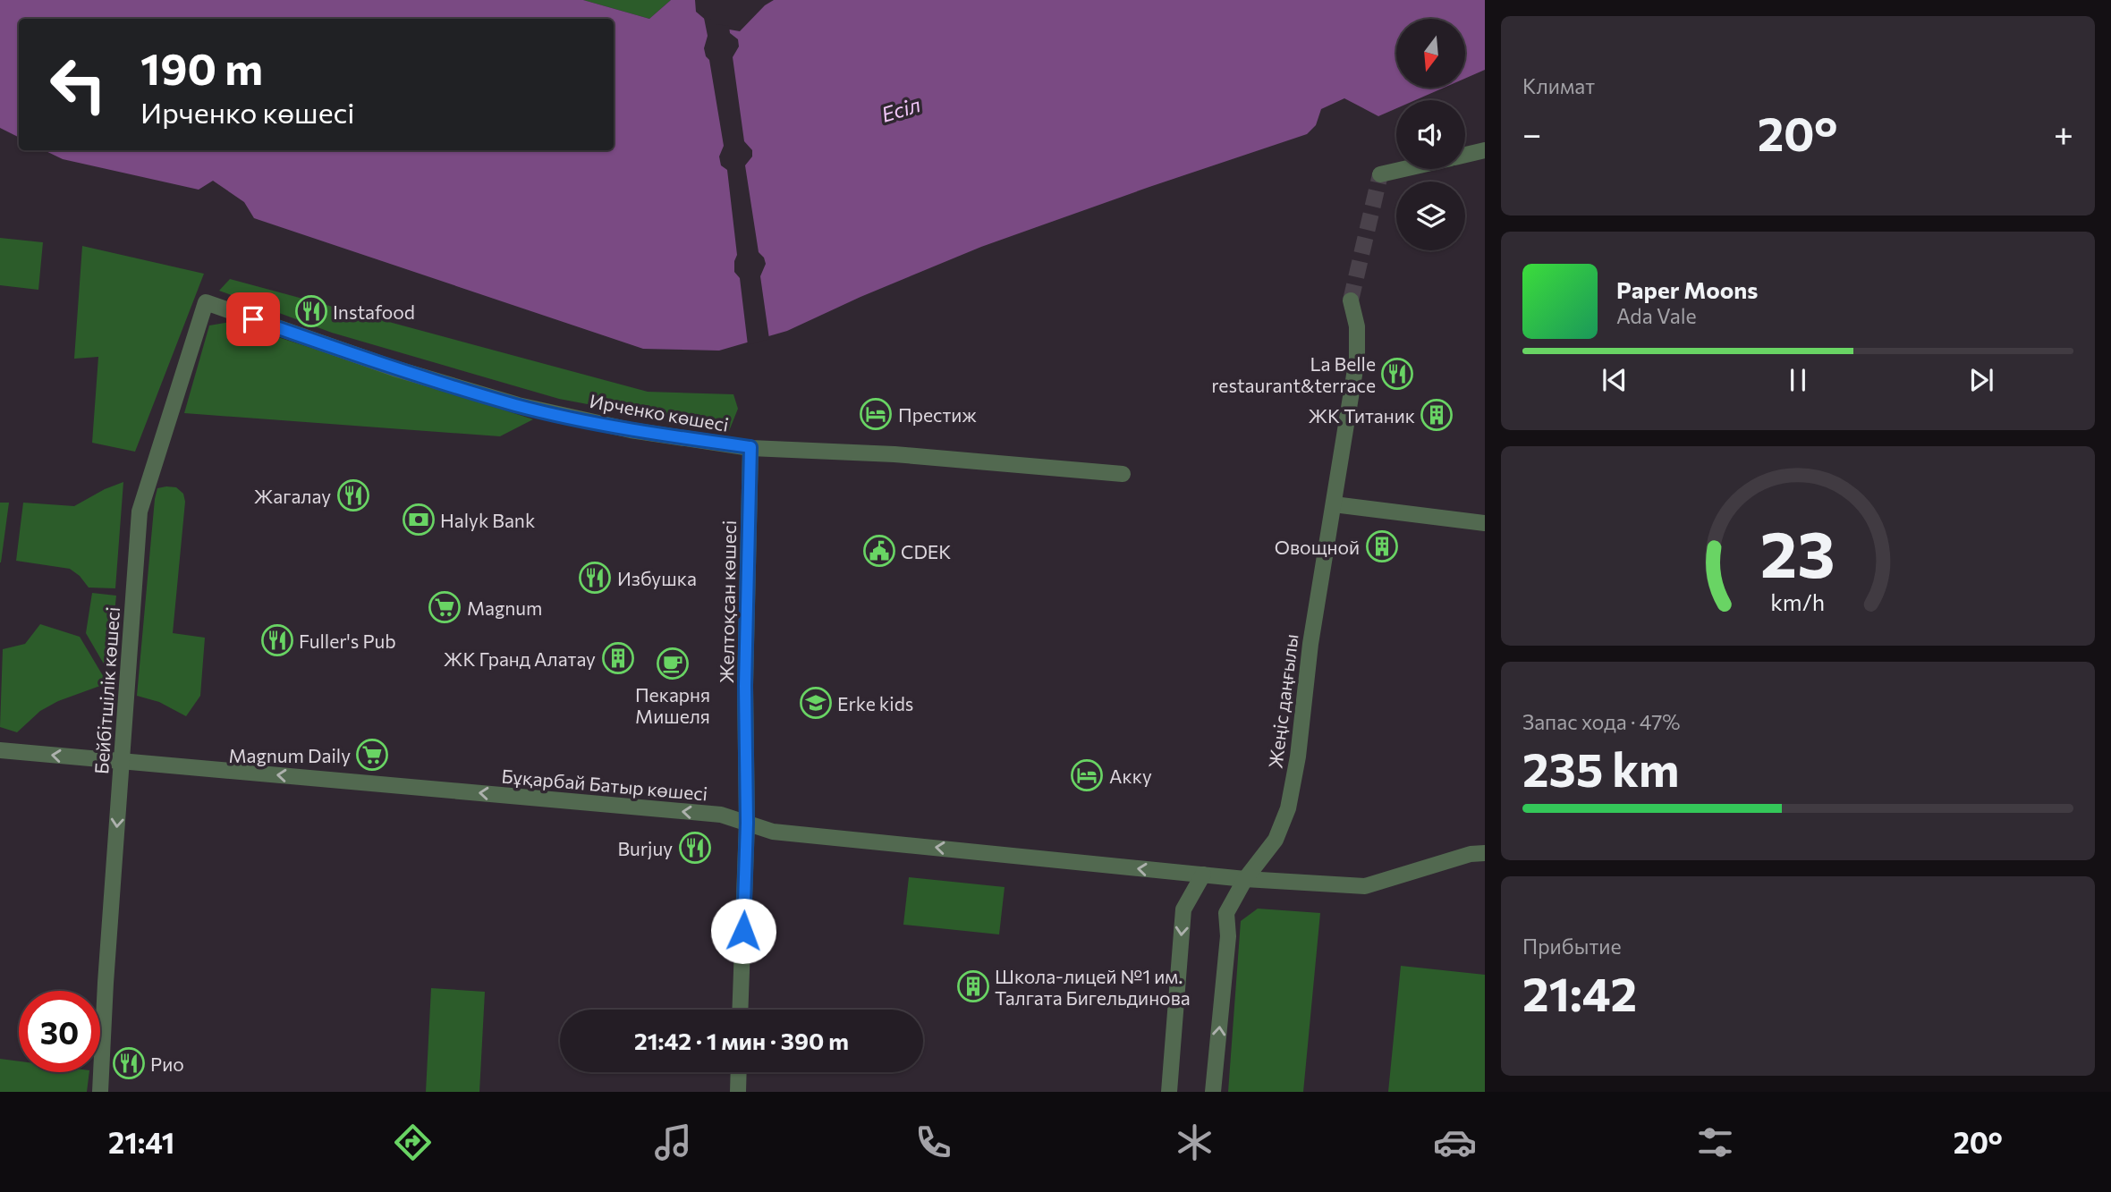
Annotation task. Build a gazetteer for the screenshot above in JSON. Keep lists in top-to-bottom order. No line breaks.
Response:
{"streets":{"street":["Ирченко көшесі","Желтоқсан көшесі","Бейбітшілік көшесі","Жеңіс даңғылы","Бұқарбай Батыр көшесі"]},"crossings":[["Ирченко көшесі","Желтоқсан көшесі"],["Ирченко көшесі","Бейбітшілік көшесі"],["Желтоқсан көшесі","Бұқарбай Батыр көшесі"],["Бейбітшілік көшесі","Бұқарбай Батыр көшесі"],["Жеңіс даңғылы","Бұқарбай Батыр көшесі"]],"one_way":["Бейбітшілік көшесі","Бұқарбай Батыр көшесі"],"water":["Есіл"],"places":{"restaurant":["Instafood","La Belle restaurant&terrace","Жагалау","Избушка","Fuller's Pub","Burjuy","Рио"],"hotel":["Престиж","Акку"],"building":["ЖК Титаник","Овощной","ЖК Гранд Алатау","Школа-лицей №1 им. Талгата Бигельдинова"],"bank":["Halyk Bank"],"public building":["CDEK"],"supermarket":["Magnum","Magnum Daily"],"cafe":["Пекарня Мишеля"],"school or university":["Erke kids"]},"north":"bottom","page":{"tile":["Климат",["Запас хода · 47%","235 km"],["Прибытие","21:42"]],"turn":["190 m","Ирченко көшесі"],"heat":["−","20°","+"],"song":["Paper Moons","Ada Vale"],"limit":"30","trip":"21:42 · 1 мин · 390 m","tabs":["21:41","20°"],"gauge":["23","km/h"]}}
